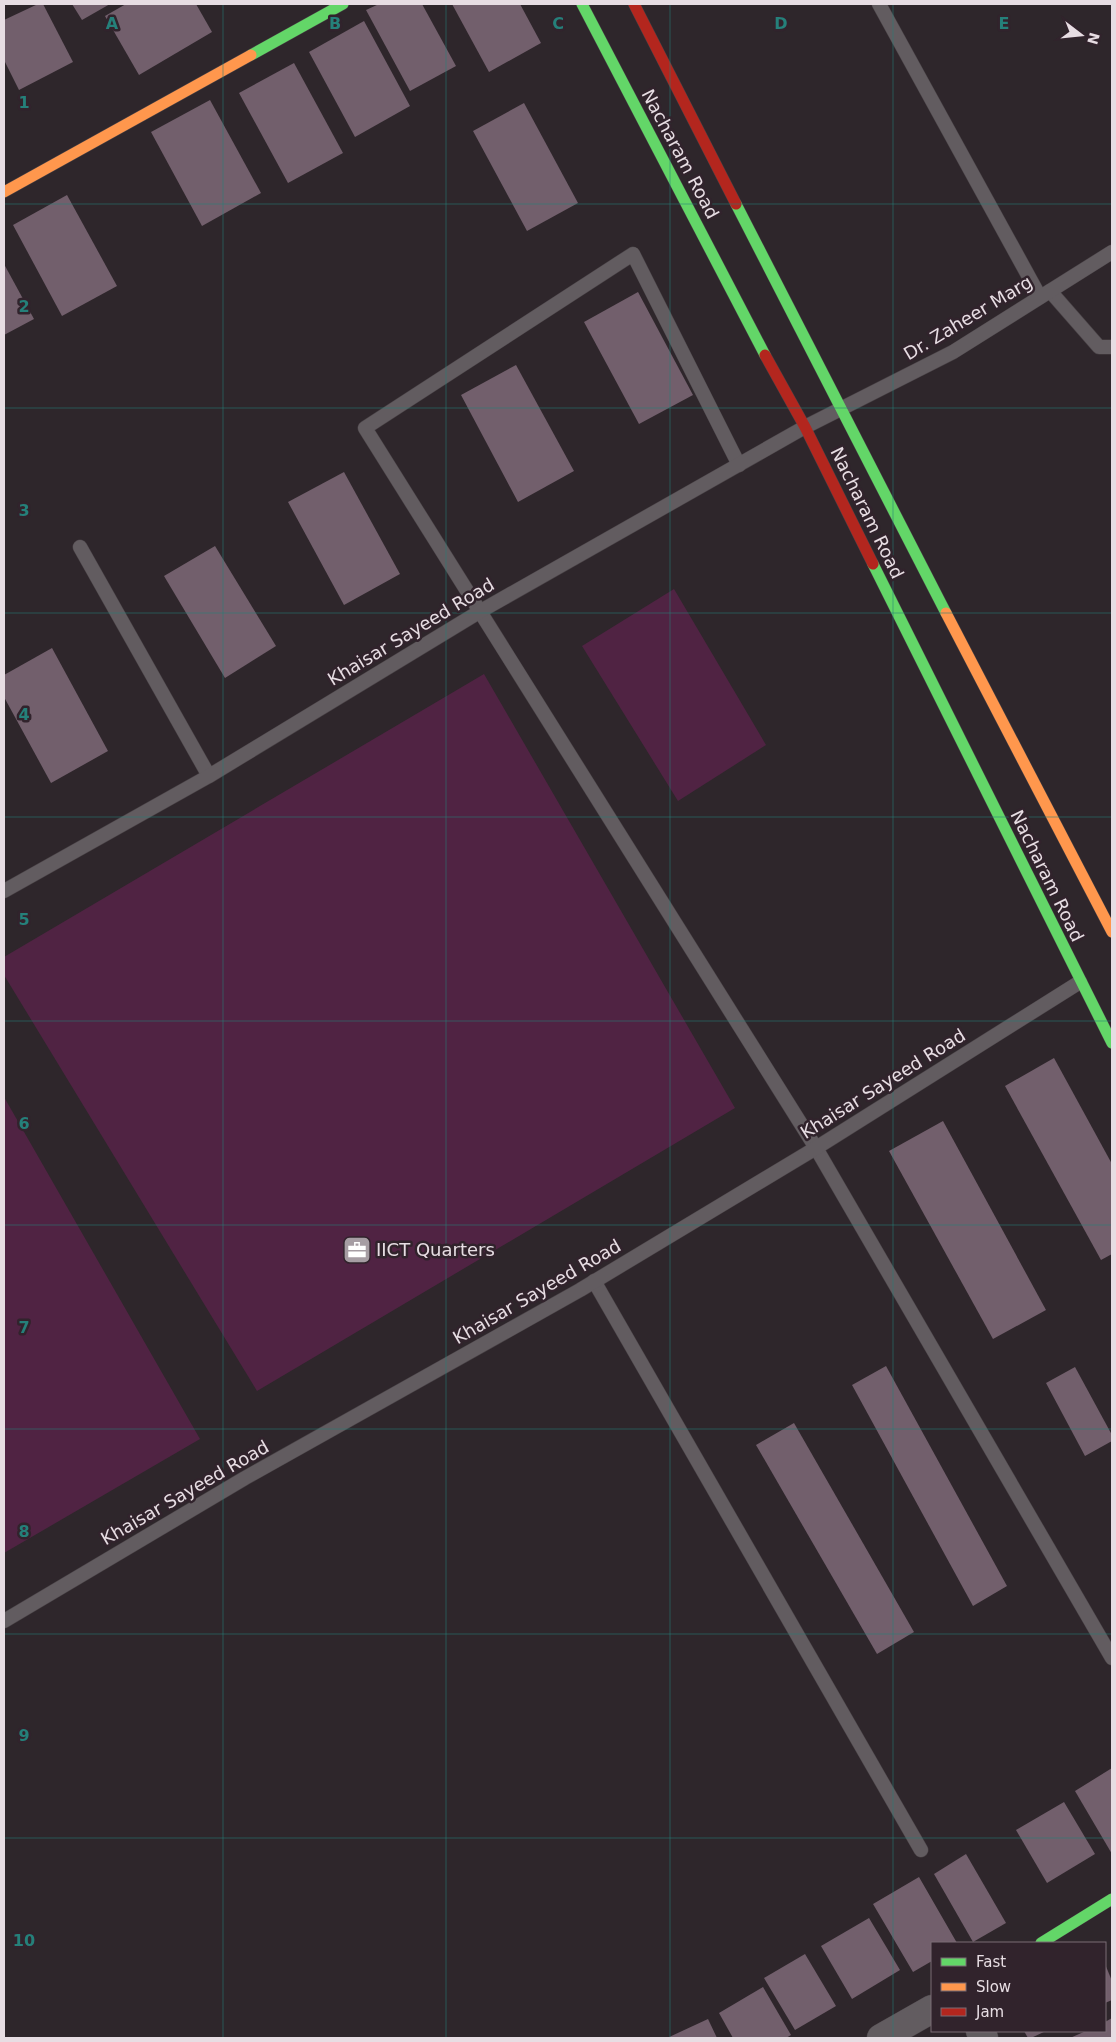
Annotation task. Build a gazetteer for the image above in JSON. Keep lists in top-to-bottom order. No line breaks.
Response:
{"streets":{"main road":["Nacharam Road"],"lane":["Dr. Zaheer Marg","Khaisar Sayeed Road"]},"crossings":[["Nacharam Road","Dr. Zaheer Marg"],["Nacharam Road","Khaisar Sayeed Road"],["Dr. Zaheer Marg","Khaisar Sayeed Road"]],"places":{"office":["IICT Quarters"]},"legend":["Fast","Slow","Jam"],"north":"right","grid":{"columns":["A","B","C","D","E"],"rows":["1","2","3","4","5","6","7","8","9","10"]}}
